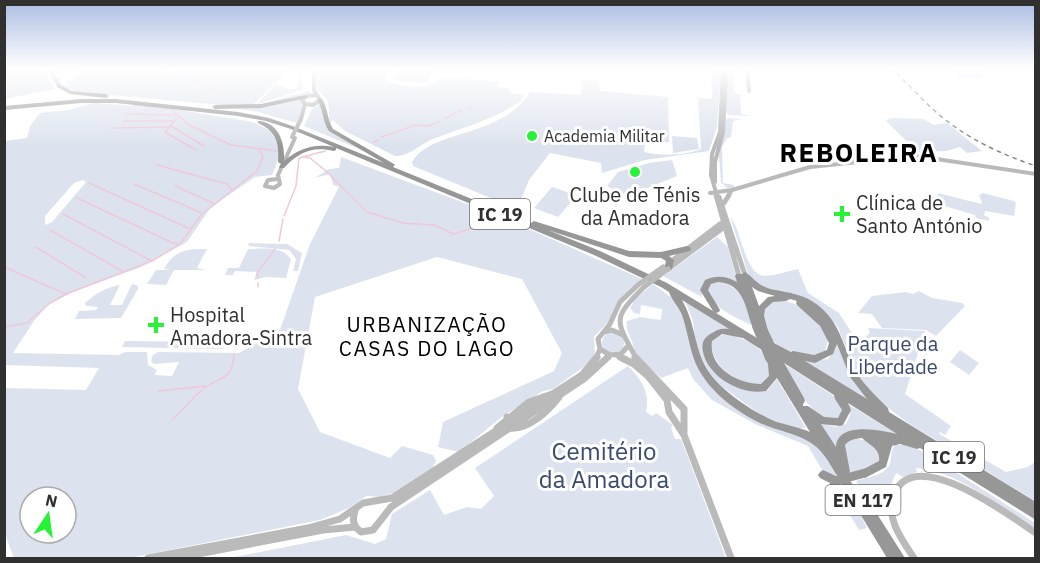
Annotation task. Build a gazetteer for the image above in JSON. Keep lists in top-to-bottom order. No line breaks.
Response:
{"streets":{"highway":["IC 19","EN 117"]},"districts":["REBOLEIRA","URBANIZAÇÃO CASAS DO LAGO"],"parks":["Parque da Liberdade","Cemitério da Amadora"],"places":{"other":["Academia Militar","Clube de Ténis da Amadora"],"health":["Clínica de Santo António","Hospital Amadora-Sintra"]},"north":"top"}
